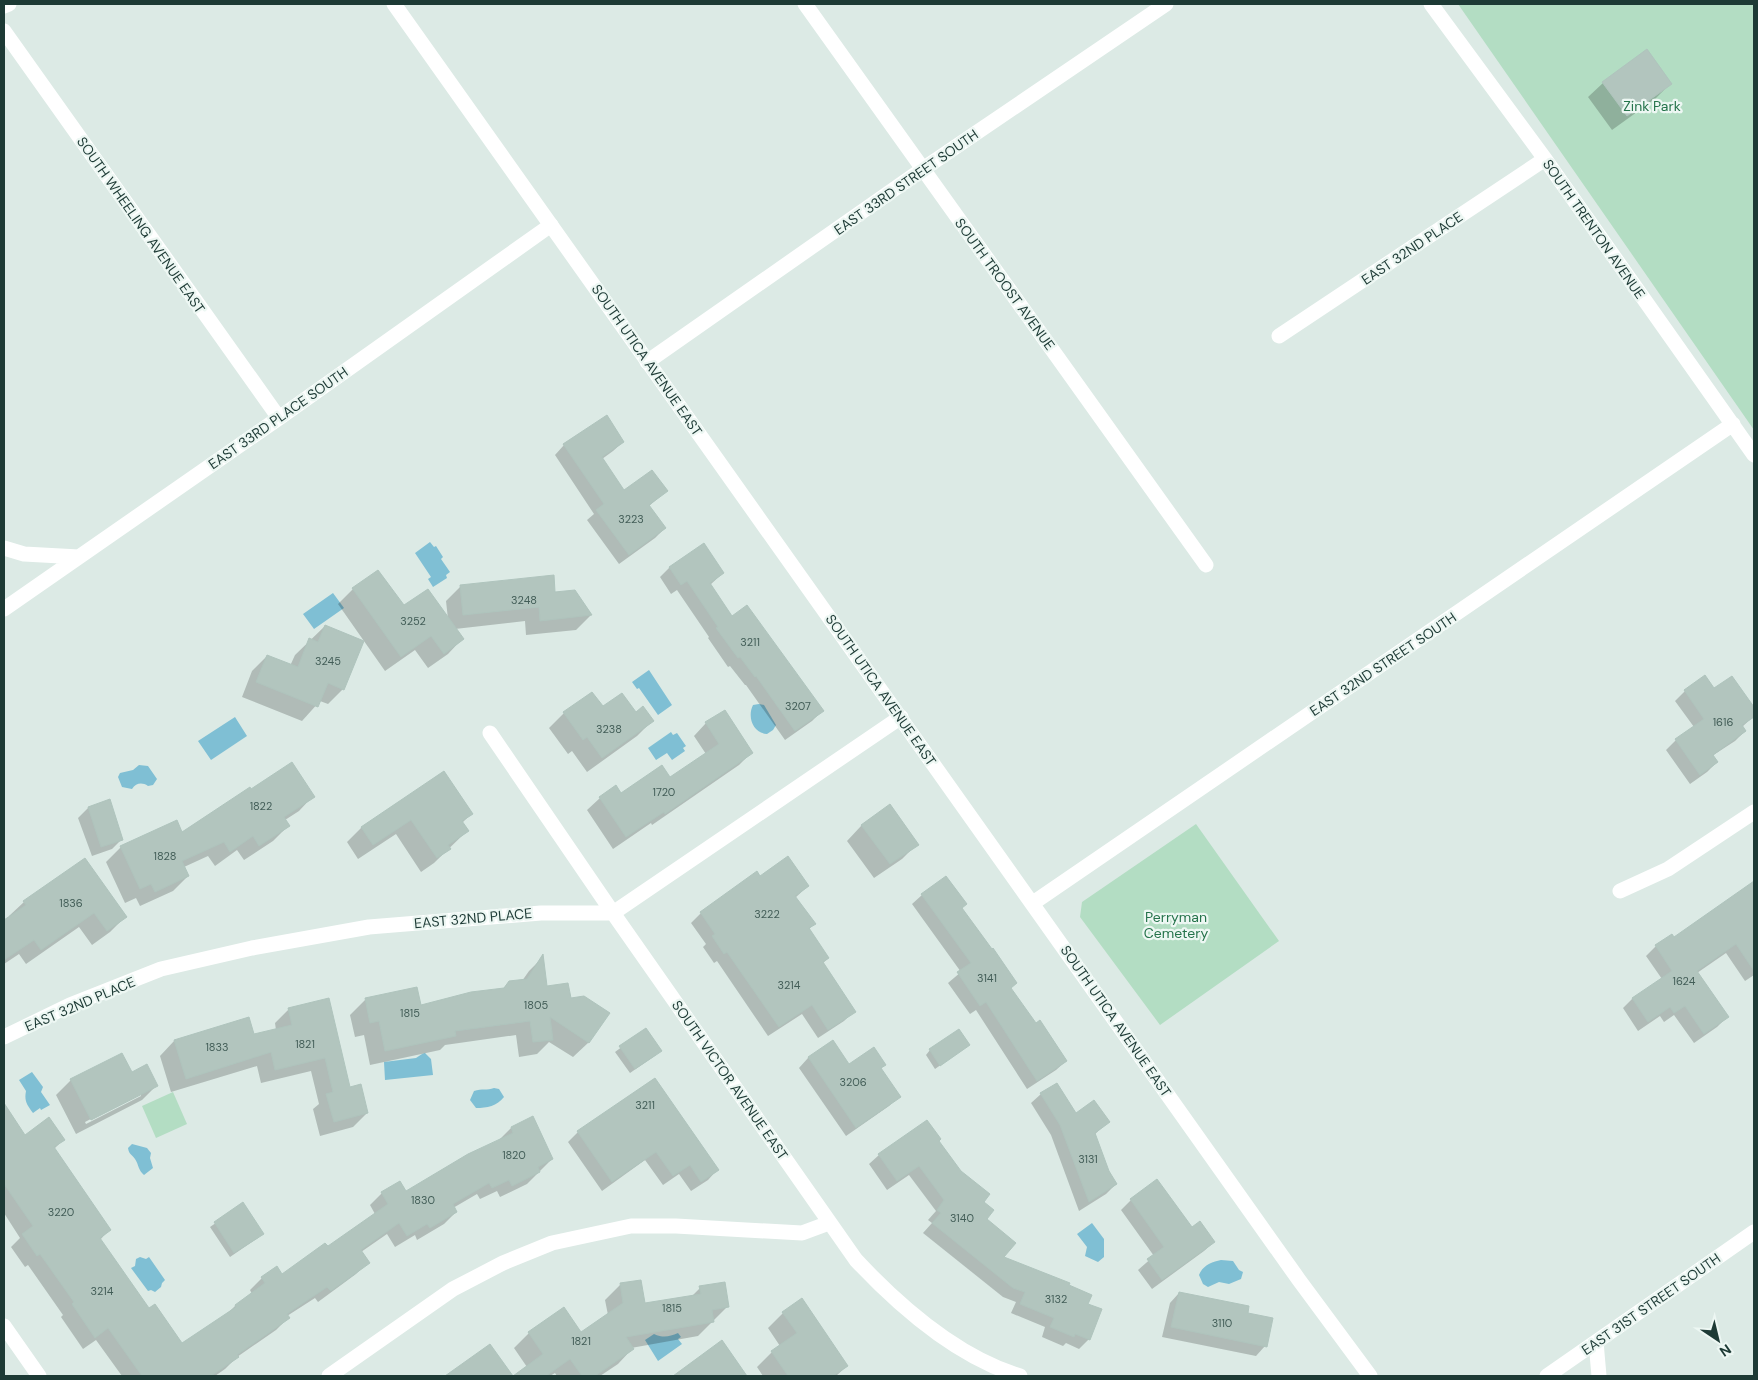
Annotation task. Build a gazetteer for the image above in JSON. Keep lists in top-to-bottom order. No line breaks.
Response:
{"streets":{"street":["EAST 33RD STREET SOUTH","SOUTH WHEELING AVENUE EAST","SOUTH TRENTON AVENUE","EAST 32ND PLACE","SOUTH TROOST AVENUE","SOUTH UTICA AVENUE EAST","EAST 33RD PLACE SOUTH","EAST 32ND STREET SOUTH","SOUTH VICTOR AVENUE EAST","EAST 31ST STREET SOUTH"]},"crossings":[["EAST 33RD STREET SOUTH","SOUTH TROOST AVENUE"],["EAST 33RD STREET SOUTH","SOUTH UTICA AVENUE EAST"],["SOUTH WHEELING AVENUE EAST","EAST 33RD PLACE SOUTH"],["SOUTH TRENTON AVENUE","EAST 32ND PLACE"],["SOUTH TRENTON AVENUE","EAST 32ND STREET SOUTH"],["EAST 32ND PLACE","SOUTH VICTOR AVENUE EAST"],["SOUTH UTICA AVENUE EAST","EAST 33RD PLACE SOUTH"],["SOUTH UTICA AVENUE EAST","EAST 32ND STREET SOUTH"]],"parks":["Zink Park","Perryman Cemetery"],"house_numbers":["3223","3248","3252","3211","3245","3207","1616","3238","1720","1822","1828","1836","3222","3141","1624","3214","1805","1815","1821","1833","3206","3211","1820","3131","1830","3220","3140","3214","3132","1815","3110","1821"],"north":"bottom right"}
